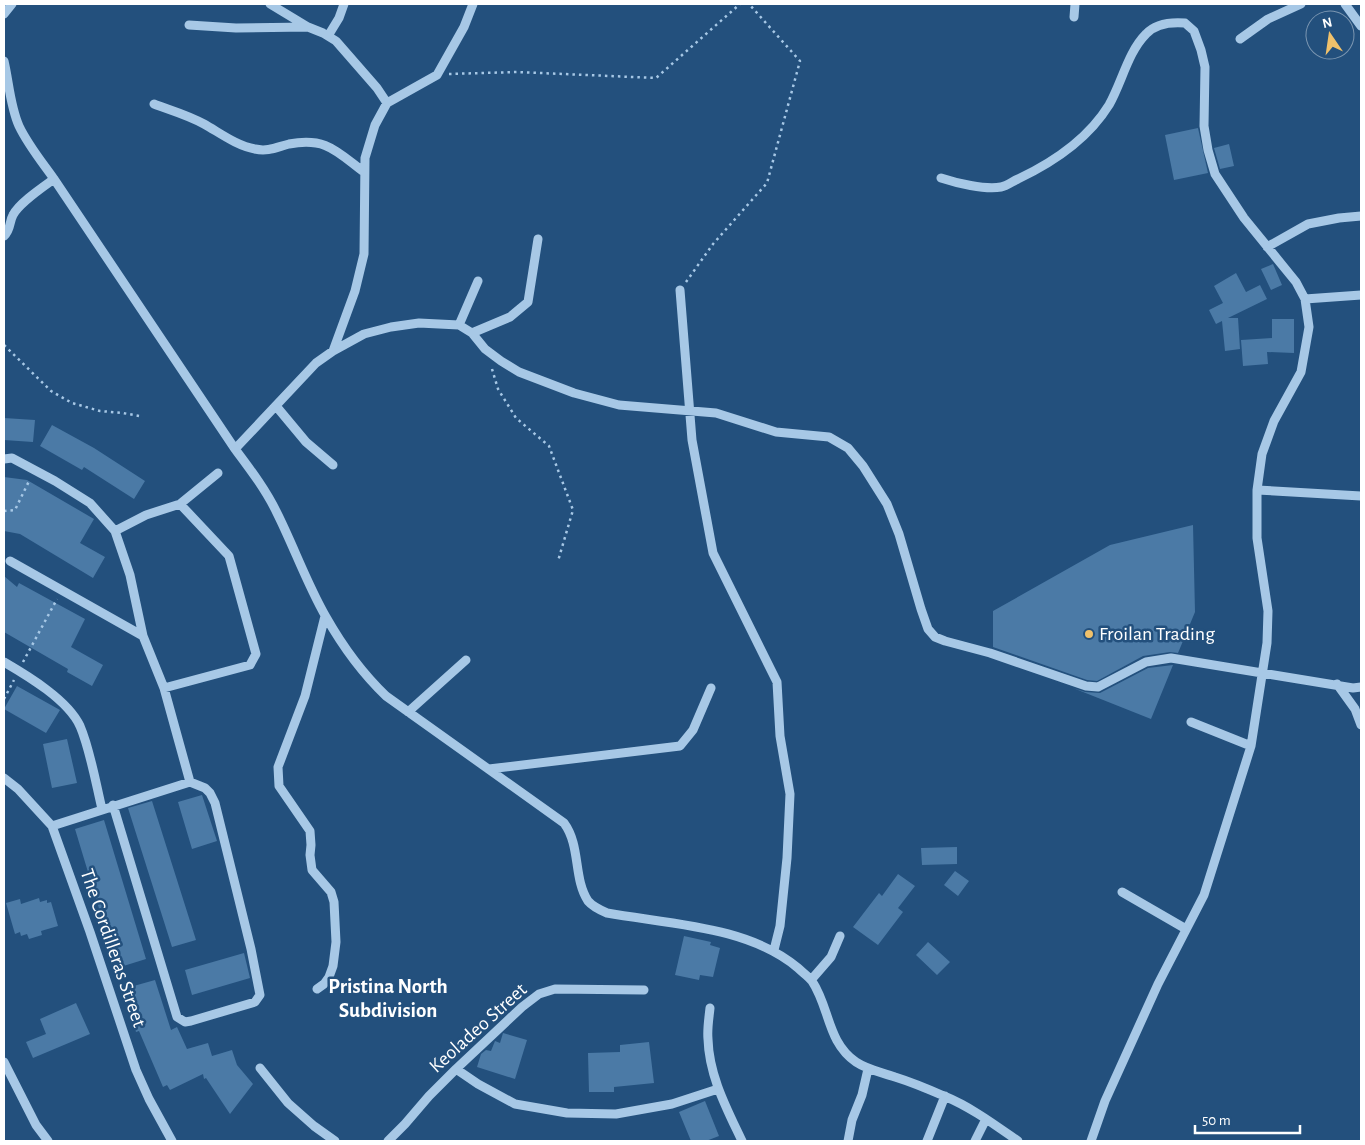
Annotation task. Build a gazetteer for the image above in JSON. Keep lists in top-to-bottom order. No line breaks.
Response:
{"streets":{"street":["The Cordilleras Street","Keoladeo Street"]},"districts":["Pristina North Subdivision"],"places":["Froilan Trading"],"scale_bar":"50 m","north":"top"}
